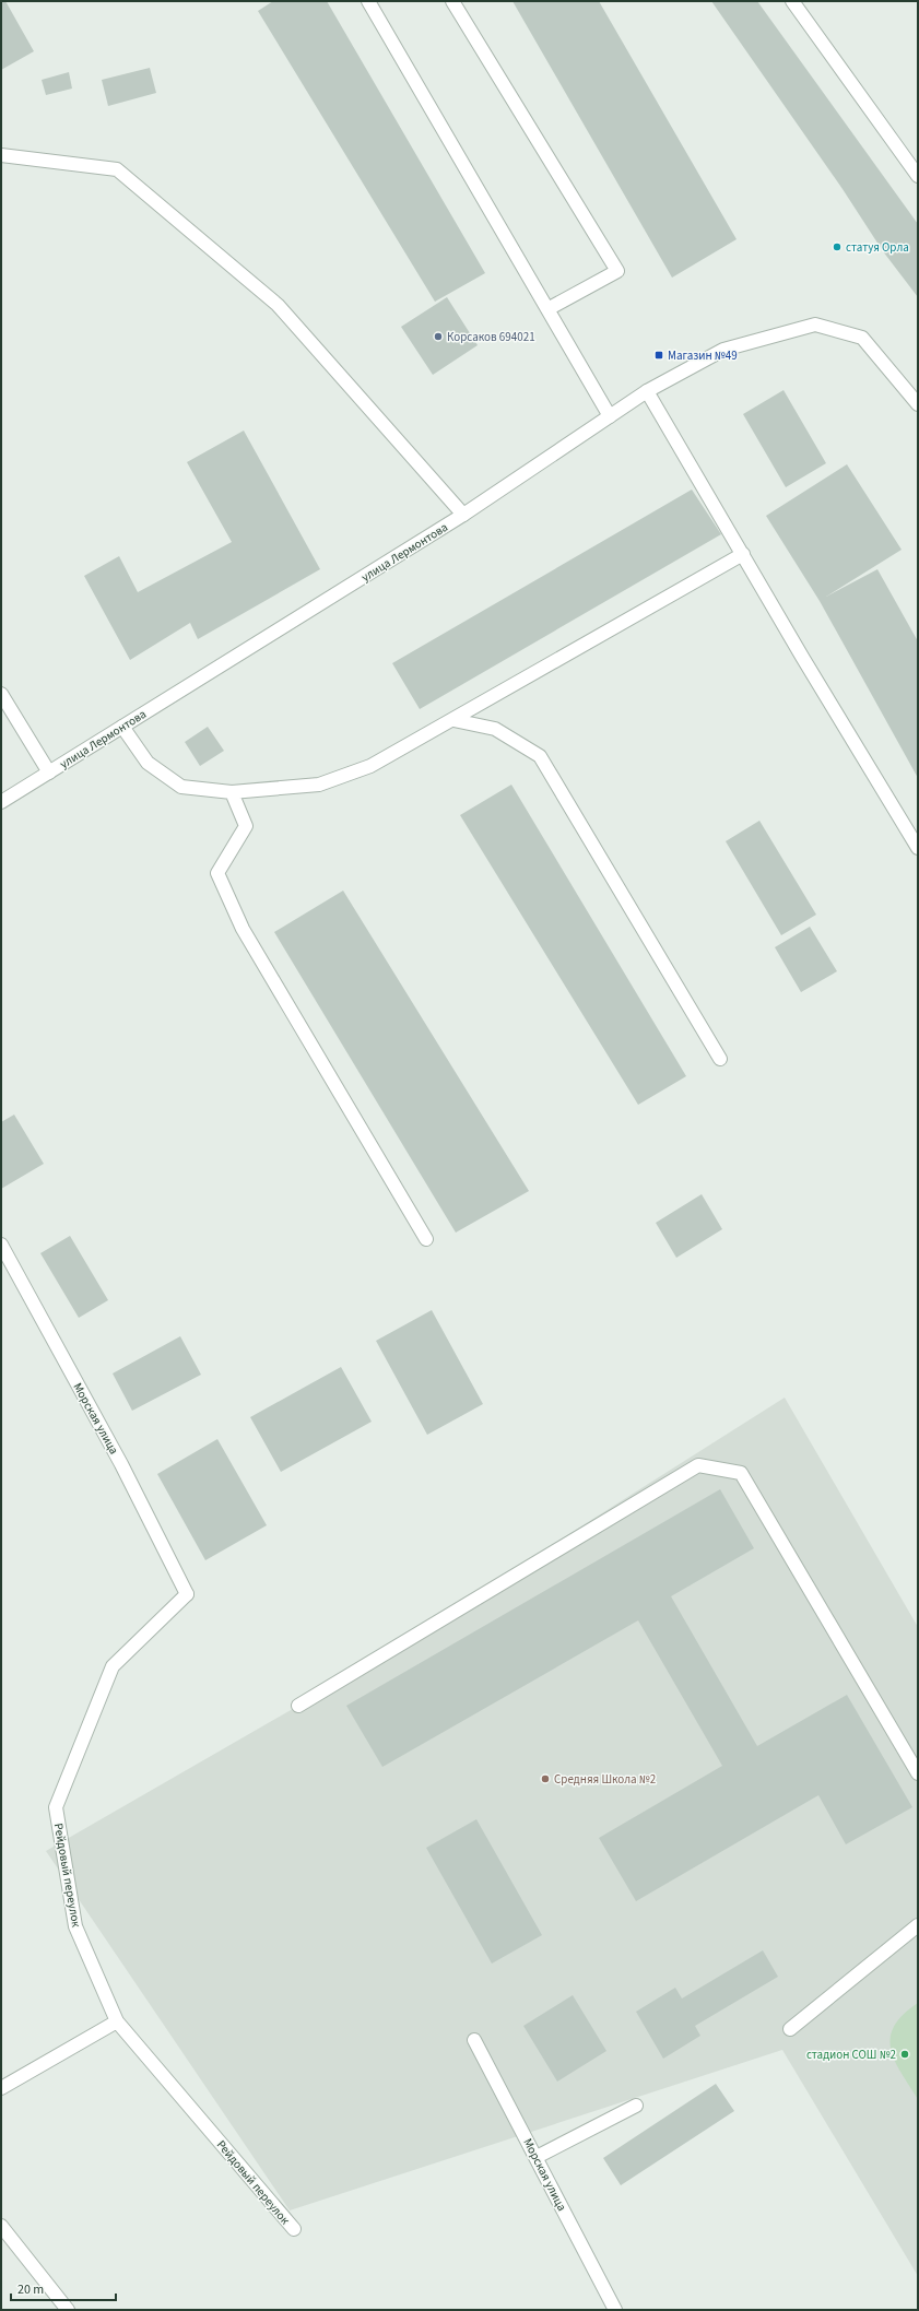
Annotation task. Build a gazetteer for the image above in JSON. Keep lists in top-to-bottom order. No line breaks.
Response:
{"streets":{"street":["улица Лермонтова","Морская улица","Рейдовый переулок"]},"crossings":[["Морская улица","Рейдовый переулок"]],"places":{"other":["статуя Орла","Корсаков 694021","Средняя Школа №2","стадион СОШ №2"],"transit":["Магазин №49"]},"scale_bar":"20 m"}
